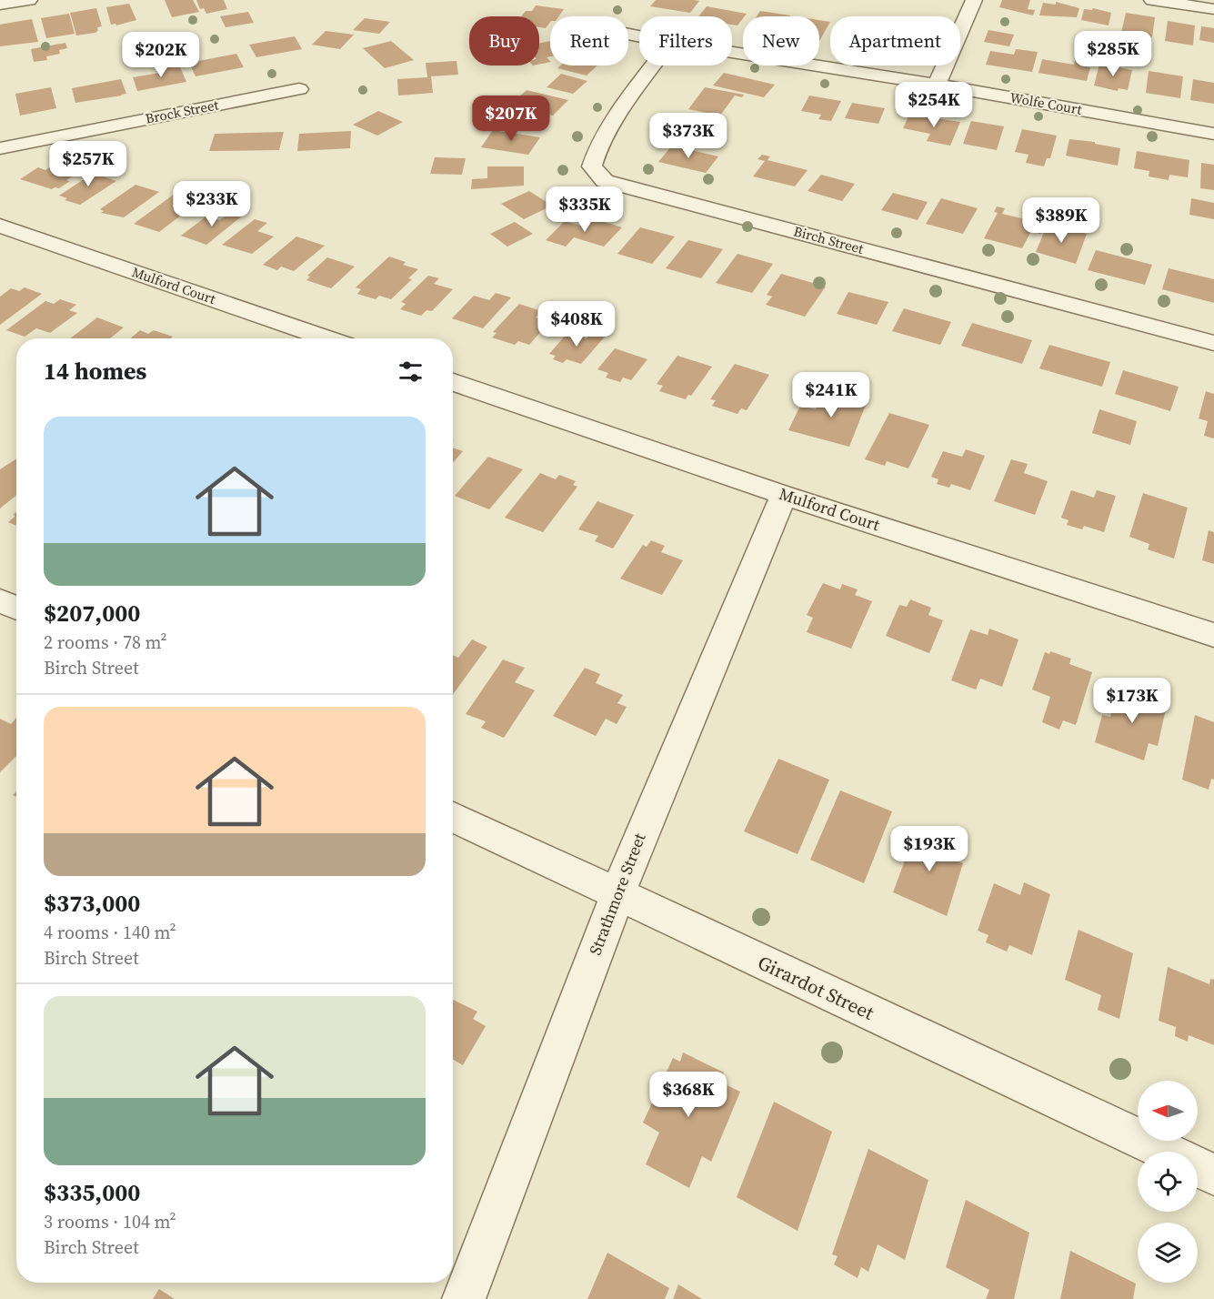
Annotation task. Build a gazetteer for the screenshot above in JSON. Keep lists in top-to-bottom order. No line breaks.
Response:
{"streets":{"street":["Wolfe Court","Brock Street","Birch Street","Mulford Court","Strathmore Street","Girardot Street"]},"crossings":[["Mulford Court","Strathmore Street"],["Strathmore Street","Girardot Street"]],"north":"left","page":{"chip":["Buy","Rent","Filters","New","Apartment"],"price":["$285K","$202K","$254K","$207K","$373K","$257K","$233K","$335K","$389K","$408K","$241K","$173K","$193K","$368K"],"heading":"14 homes","list":[{"name":"$207,000","note":"2 rooms · 78 m² · Birch Street"},{"name":"$373,000","note":"4 rooms · 140 m² · Birch Street"},{"name":"$335,000","note":"3 rooms · 104 m² · Birch Street"}]}}
